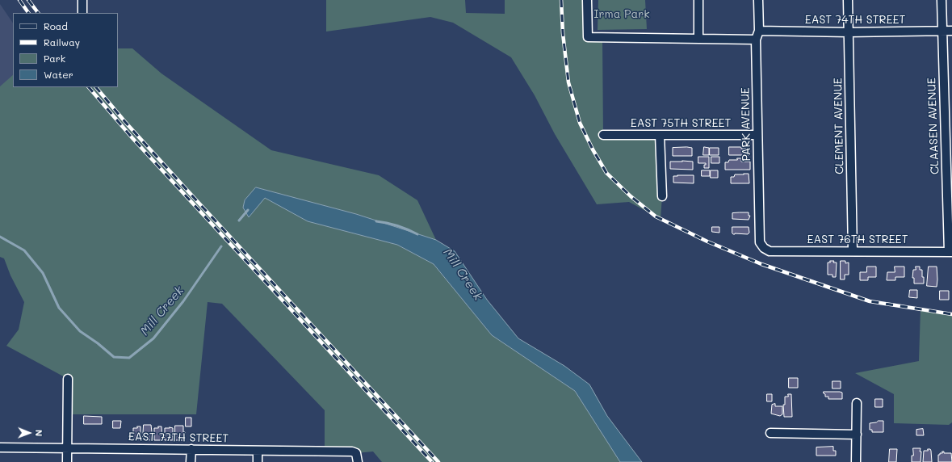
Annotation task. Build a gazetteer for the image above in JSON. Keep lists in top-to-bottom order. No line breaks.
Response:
{"streets":{"street":["EAST 74TH STREET","EAST 75TH STREET","PARK AVENUE","CLEMENT AVENUE","CLAASEN AVENUE","EAST 76TH STREET","EAST 77TH STREET"]},"crossings":[["EAST 74TH STREET","PARK AVENUE"],["EAST 74TH STREET","CLEMENT AVENUE"],["EAST 74TH STREET","CLAASEN AVENUE"],["EAST 75TH STREET","PARK AVENUE"],["PARK AVENUE","EAST 76TH STREET"],["CLEMENT AVENUE","EAST 76TH STREET"],["CLAASEN AVENUE","EAST 76TH STREET"]],"water":["Mill Creek"],"parks":["Irma Park"],"legend":["Road","Railway","Park","Water"],"north":"right"}
